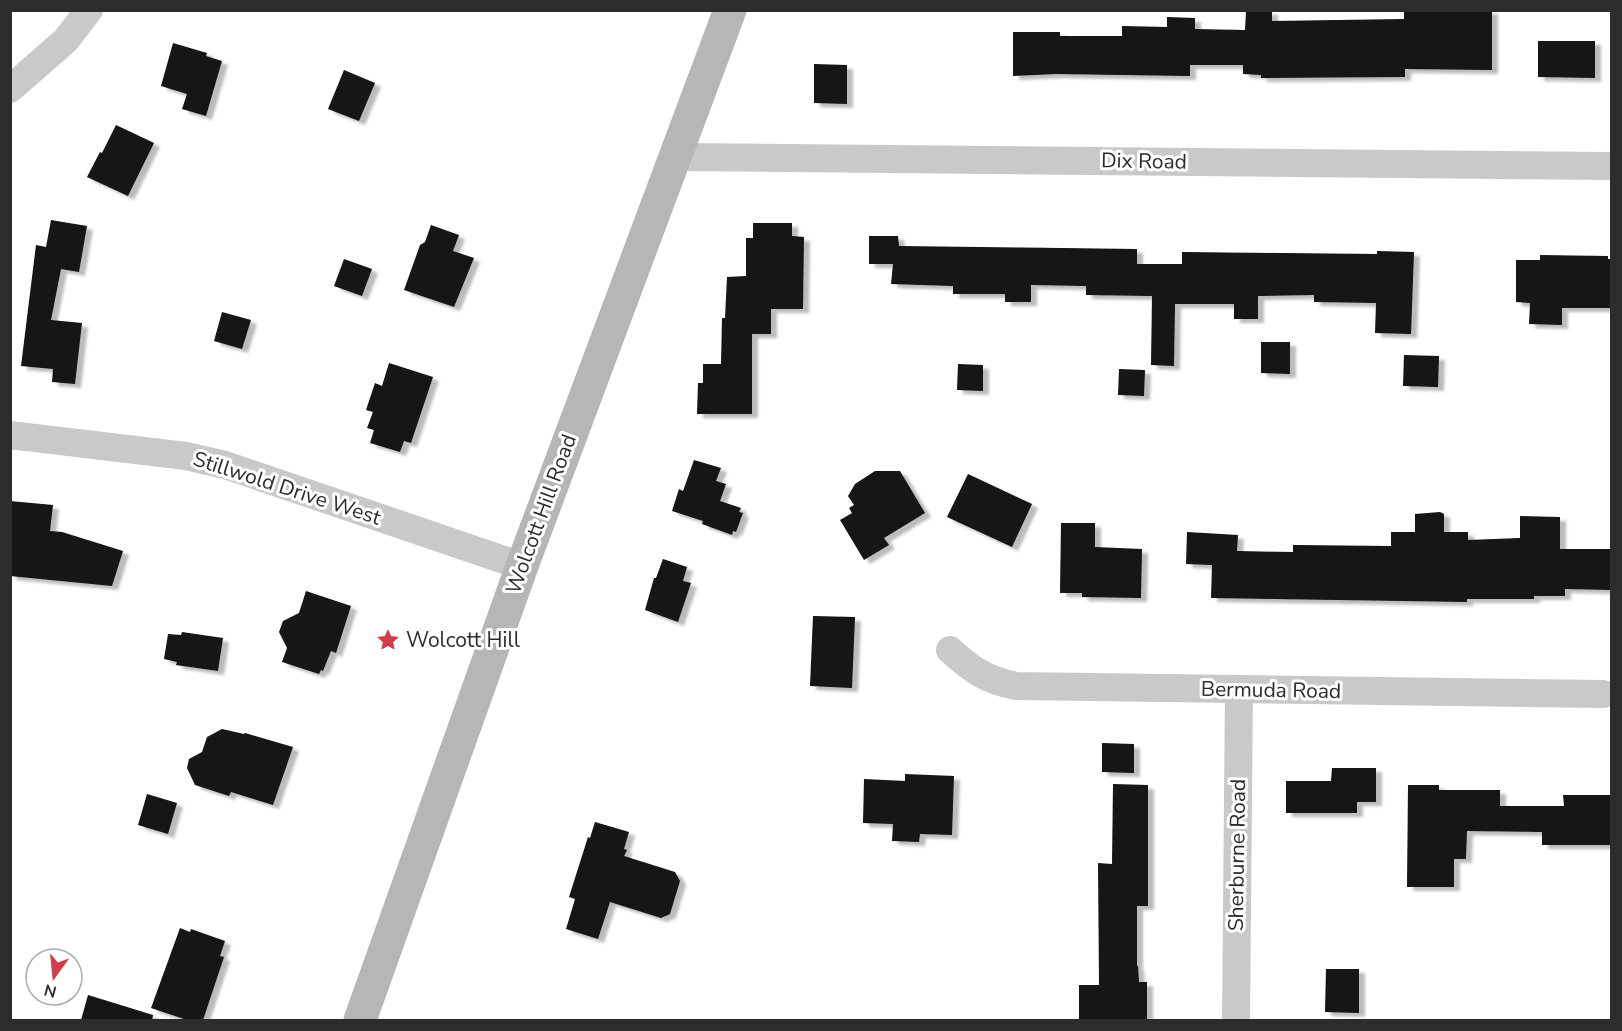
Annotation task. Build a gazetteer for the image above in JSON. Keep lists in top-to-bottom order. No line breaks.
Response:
{"streets":{"street":["Dix Road","Stillwold Drive West","Wolcott Hill Road","Bermuda Road","Sherburne Road"]},"crossings":[["Dix Road","Wolcott Hill Road"],["Stillwold Drive West","Wolcott Hill Road"],["Bermuda Road","Sherburne Road"]],"places":{"place":["Wolcott Hill"]},"north":"bottom"}
